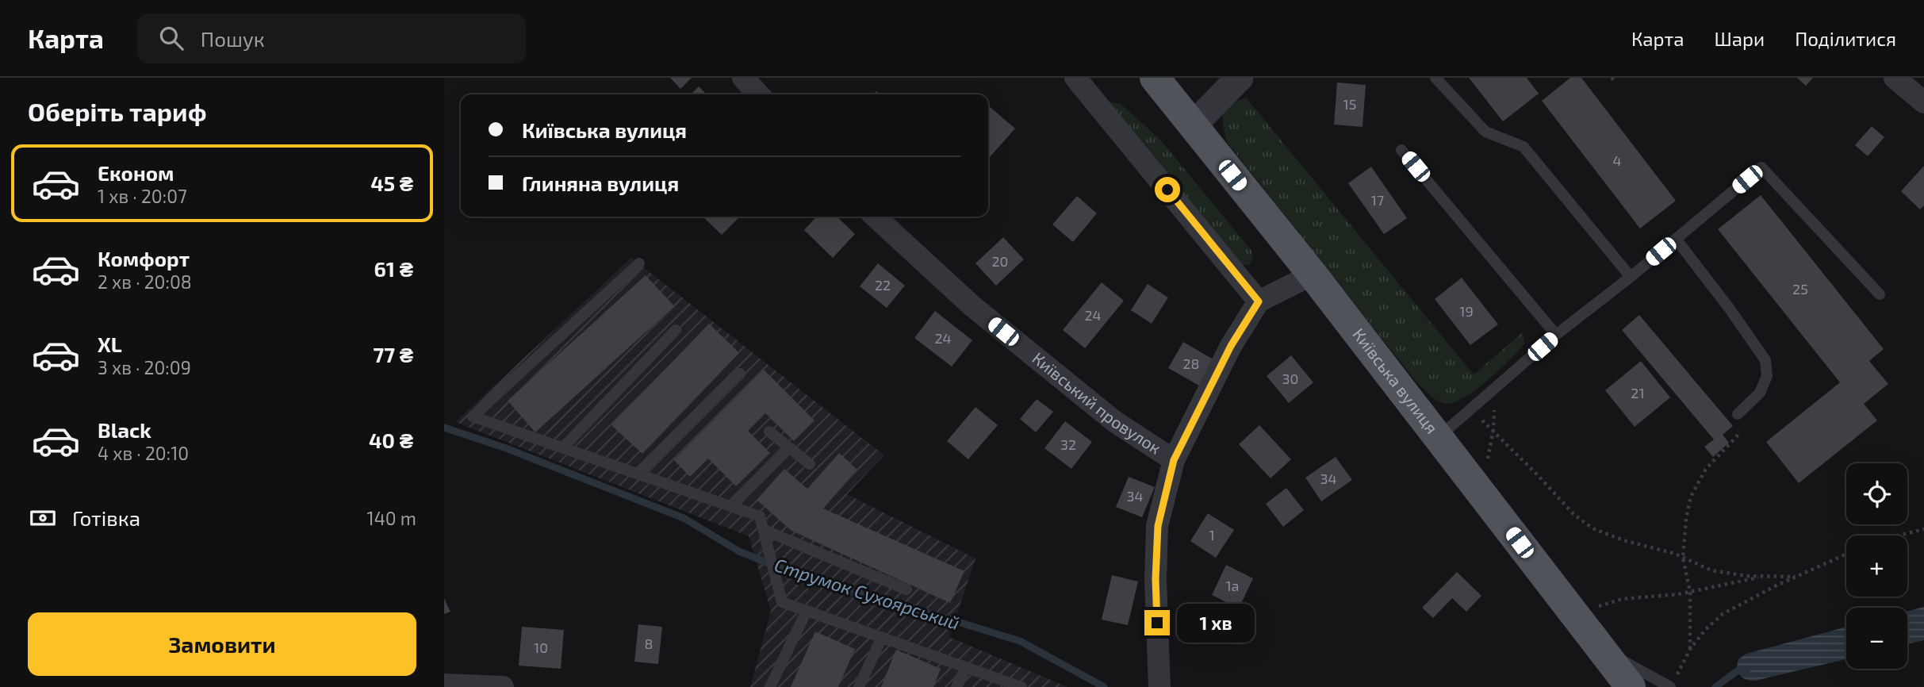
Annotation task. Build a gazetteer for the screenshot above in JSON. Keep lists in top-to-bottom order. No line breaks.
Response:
{"streets":{"main road":["Київська вулиця"],"street":["Київський провулок"]},"water":["Струмок Сухоярський"],"house_numbers":["15","4","17","20","22","25","19","24","24","28","30","21","32","34","34","1","1а","8","10"],"page":{"header":"Карта","search":"Пошук","nav":["Карта","Шари","Поділитися"],"heading":"Оберіть тариф","banner":["Київська вулиця","Глиняна вулиця"],"list":[{"name":"Економ","note":"1 хв · 20:07","value":"45 ₴"},{"name":"Комфорт","note":"2 хв · 20:08","value":"61 ₴"},{"name":"XL","note":"3 хв · 20:09","value":"77 ₴"},{"name":"Black","note":"4 хв · 20:10","value":"40 ₴"}],"map_buttons":["+","−"],"pay":["Готівка","140 m"],"buttons":"Замовити","bubble":"1 хв"}}
